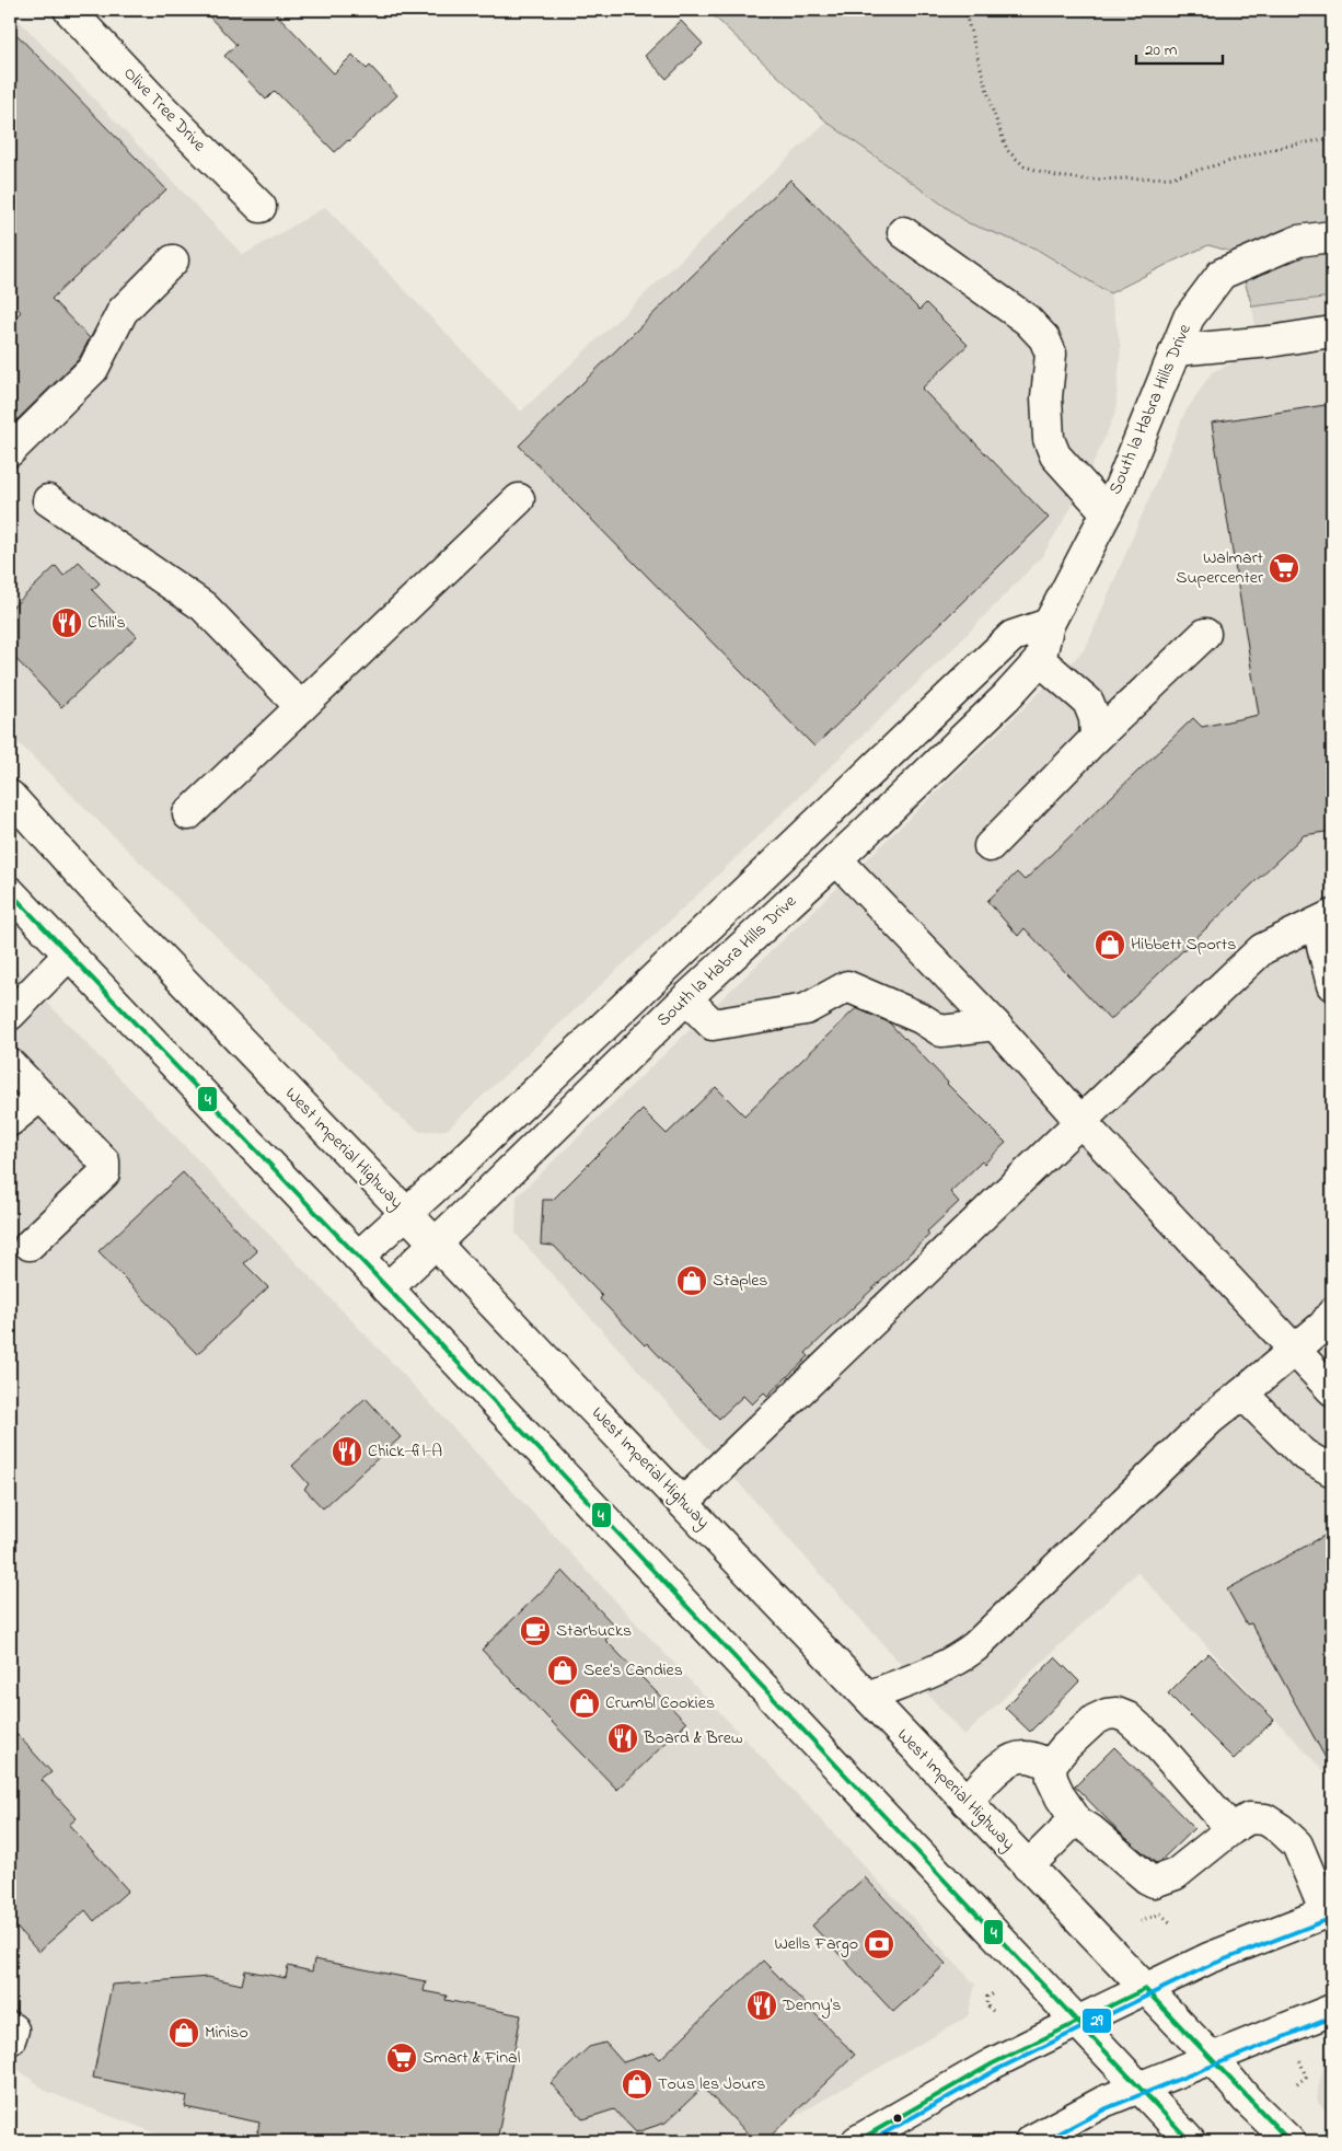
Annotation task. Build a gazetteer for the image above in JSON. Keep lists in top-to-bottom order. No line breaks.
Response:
{"streets":{"main road":["Olive Tree Drive","South la Habra Hills Drive","West Imperial Highway"]},"crossings":[["South la Habra Hills Drive","West Imperial Highway"]],"places":{"supermarket":["Walmart Supercenter","Smart & Final"],"restaurant":["Chili's","Chick-fil-A","Board & Brew","Denny's"],"shop":["Hibbett Sports","Staples","See's Candies","Crumbl Cookies","Miniso","Tous les Jours"],"cafe":["Starbucks"],"bank":["Wells Fargo"]},"lines":["transit line 4","transit line 29"],"scale_bar":"20 m"}
